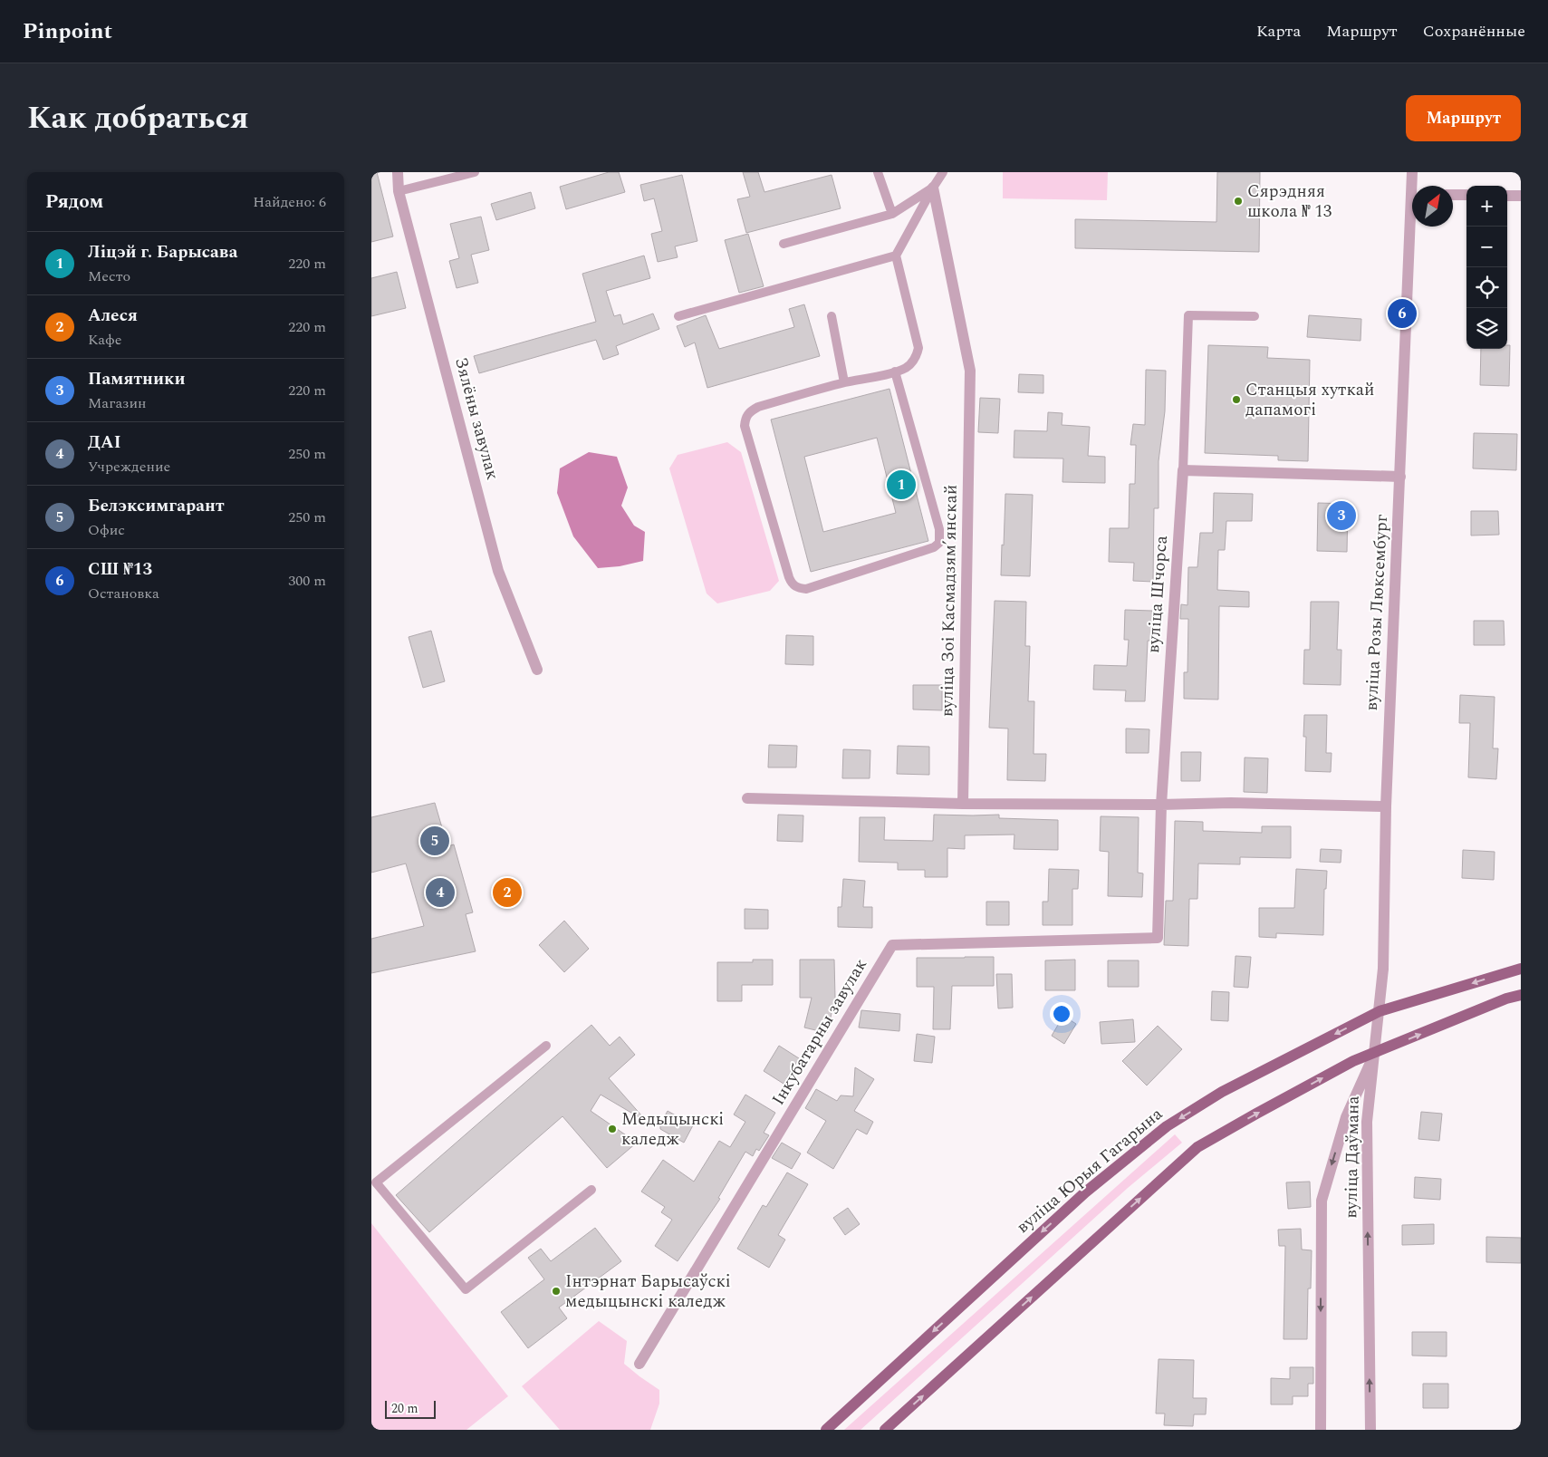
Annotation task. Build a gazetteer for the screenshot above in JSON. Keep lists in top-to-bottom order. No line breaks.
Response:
{"streets":{"main road":["вуліца Юрыя Гагарына"],"street":["Зялёны завулак","вуліца Шчорса","вуліца Зоі Касмадзямʼянскай","вуліца Розы Люксембург","Інкубатарны завулак","вуліца Даўмана"]},"crossings":[["вуліца Шчорса","Інкубатарны завулак"],["вуліца Розы Люксембург","вуліца Даўмана"],["вуліца Розы Люксембург","вуліца Юрыя Гагарына"]],"places":["Сярэдняя школа № 13","Станцыя хуткай дапамогі","Медыцынскі каледж","Інтэрнат Барысаўскі медыцынскі каледж"],"scale_bar":"20 m","north":"top right","page":{"header":"Pinpoint","nav":["Карта","Маршрут","Сохранённые"],"title":"Как добраться","buttons":"Маршрут","heading":["Рядом","Найдено: 6"],"map_buttons":["+","−"],"list":[{"mark":"1","name":"Ліцэй г. Барысава","note":"Место","value":"220 m"},{"mark":"2","name":"Алеся","note":"Кафе","value":"220 m"},{"mark":"3","name":"Памятники","note":"Магазин","value":"220 m"},{"mark":"4","name":"ДАІ","note":"Учреждение","value":"250 m"},{"mark":"5","name":"Белэксимгарант","note":"Офис","value":"250 m"},{"mark":"6","name":"СШ №13","note":"Остановка","value":"300 m"}],"pins":["6","1","3","5","2","4"],"scale":"20 m"}}
